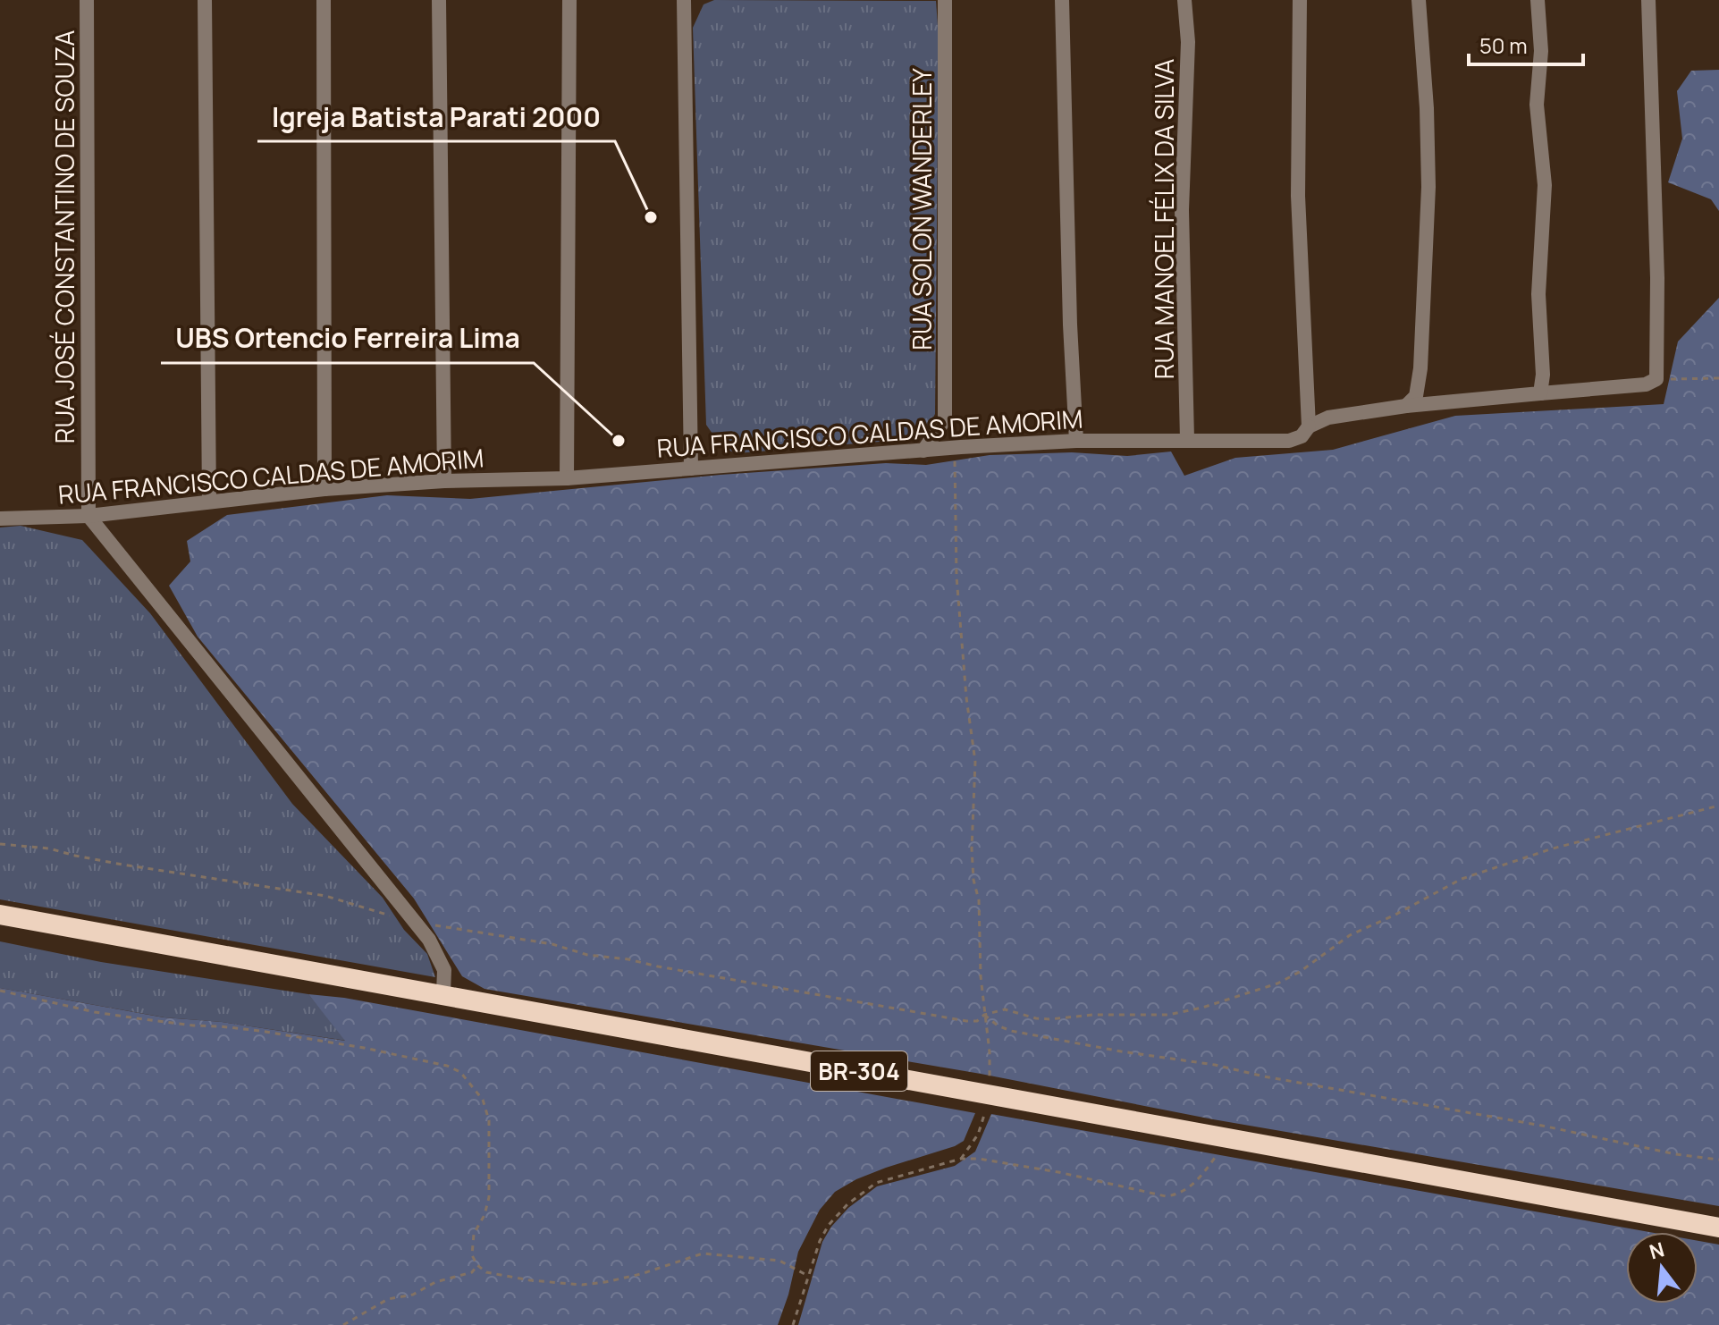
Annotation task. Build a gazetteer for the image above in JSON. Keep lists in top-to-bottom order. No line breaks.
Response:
{"streets":{"highway":["BR-304"],"street":["RUA SOLON WANDERLEY","RUA MANOEL FÉLIX DA SILVA","RUA JOSÉ CONSTANTINO DE SOUZA","RUA FRANCISCO CALDAS DE AMORIM"]},"crossings":[["RUA MANOEL FÉLIX DA SILVA","RUA FRANCISCO CALDAS DE AMORIM"],["RUA JOSÉ CONSTANTINO DE SOUZA","RUA FRANCISCO CALDAS DE AMORIM"]],"places":["Igreja Batista Parati 2000","UBS Ortencio Ferreira Lima"],"scale_bar":"50 m","north":"top"}
